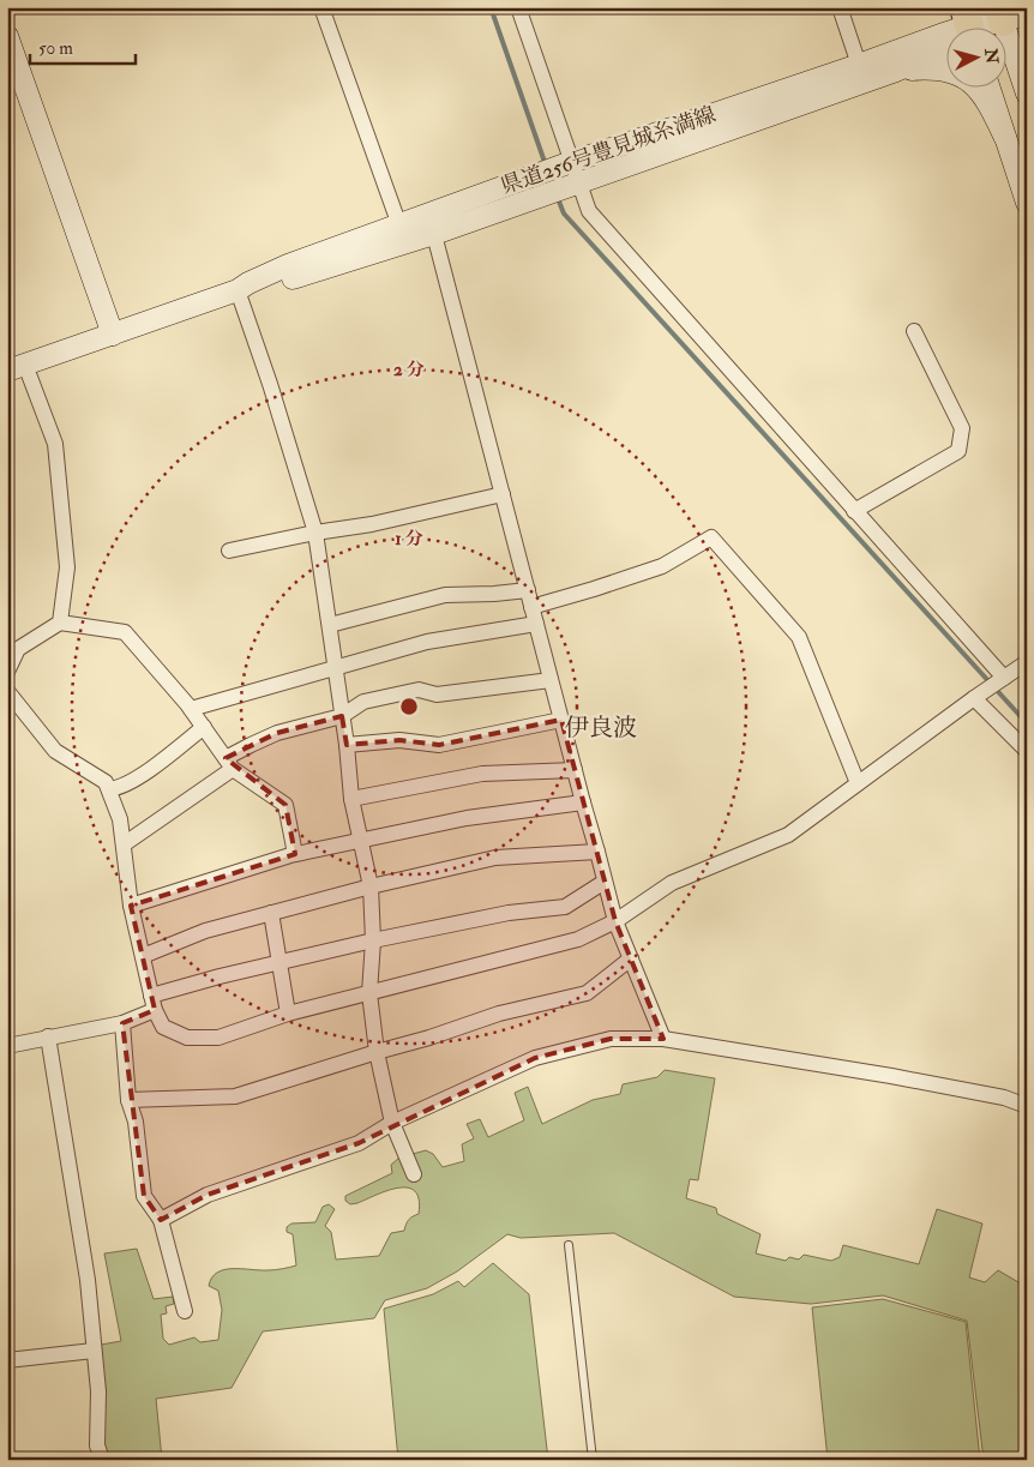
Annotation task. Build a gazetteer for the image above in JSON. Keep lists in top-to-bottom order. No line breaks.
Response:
{"streets":{"main road":["県道256号豊見城糸満線"]},"districts":["伊良波"],"scale_bar":"50 m","north":"right","rings":["2 分","1 分"]}
